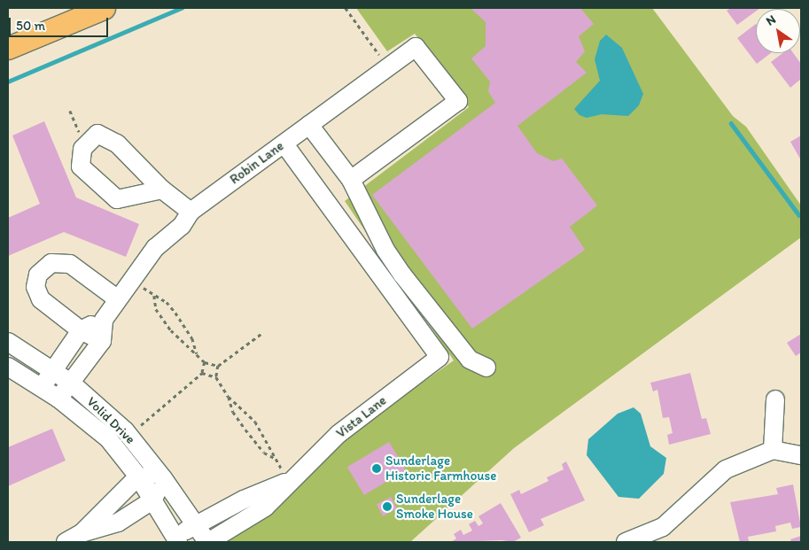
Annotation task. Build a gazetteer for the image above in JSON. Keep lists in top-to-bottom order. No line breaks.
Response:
{"streets":{"street":["Robin Lane","Vista Lane","Volid Drive"]},"crossings":[["Robin Lane","Vista Lane"],["Vista Lane","Volid Drive"]],"places":["Sunderlage Historic Farmhouse","Sunderlage Smoke House"],"scale_bar":"50 m","north":"top left"}
